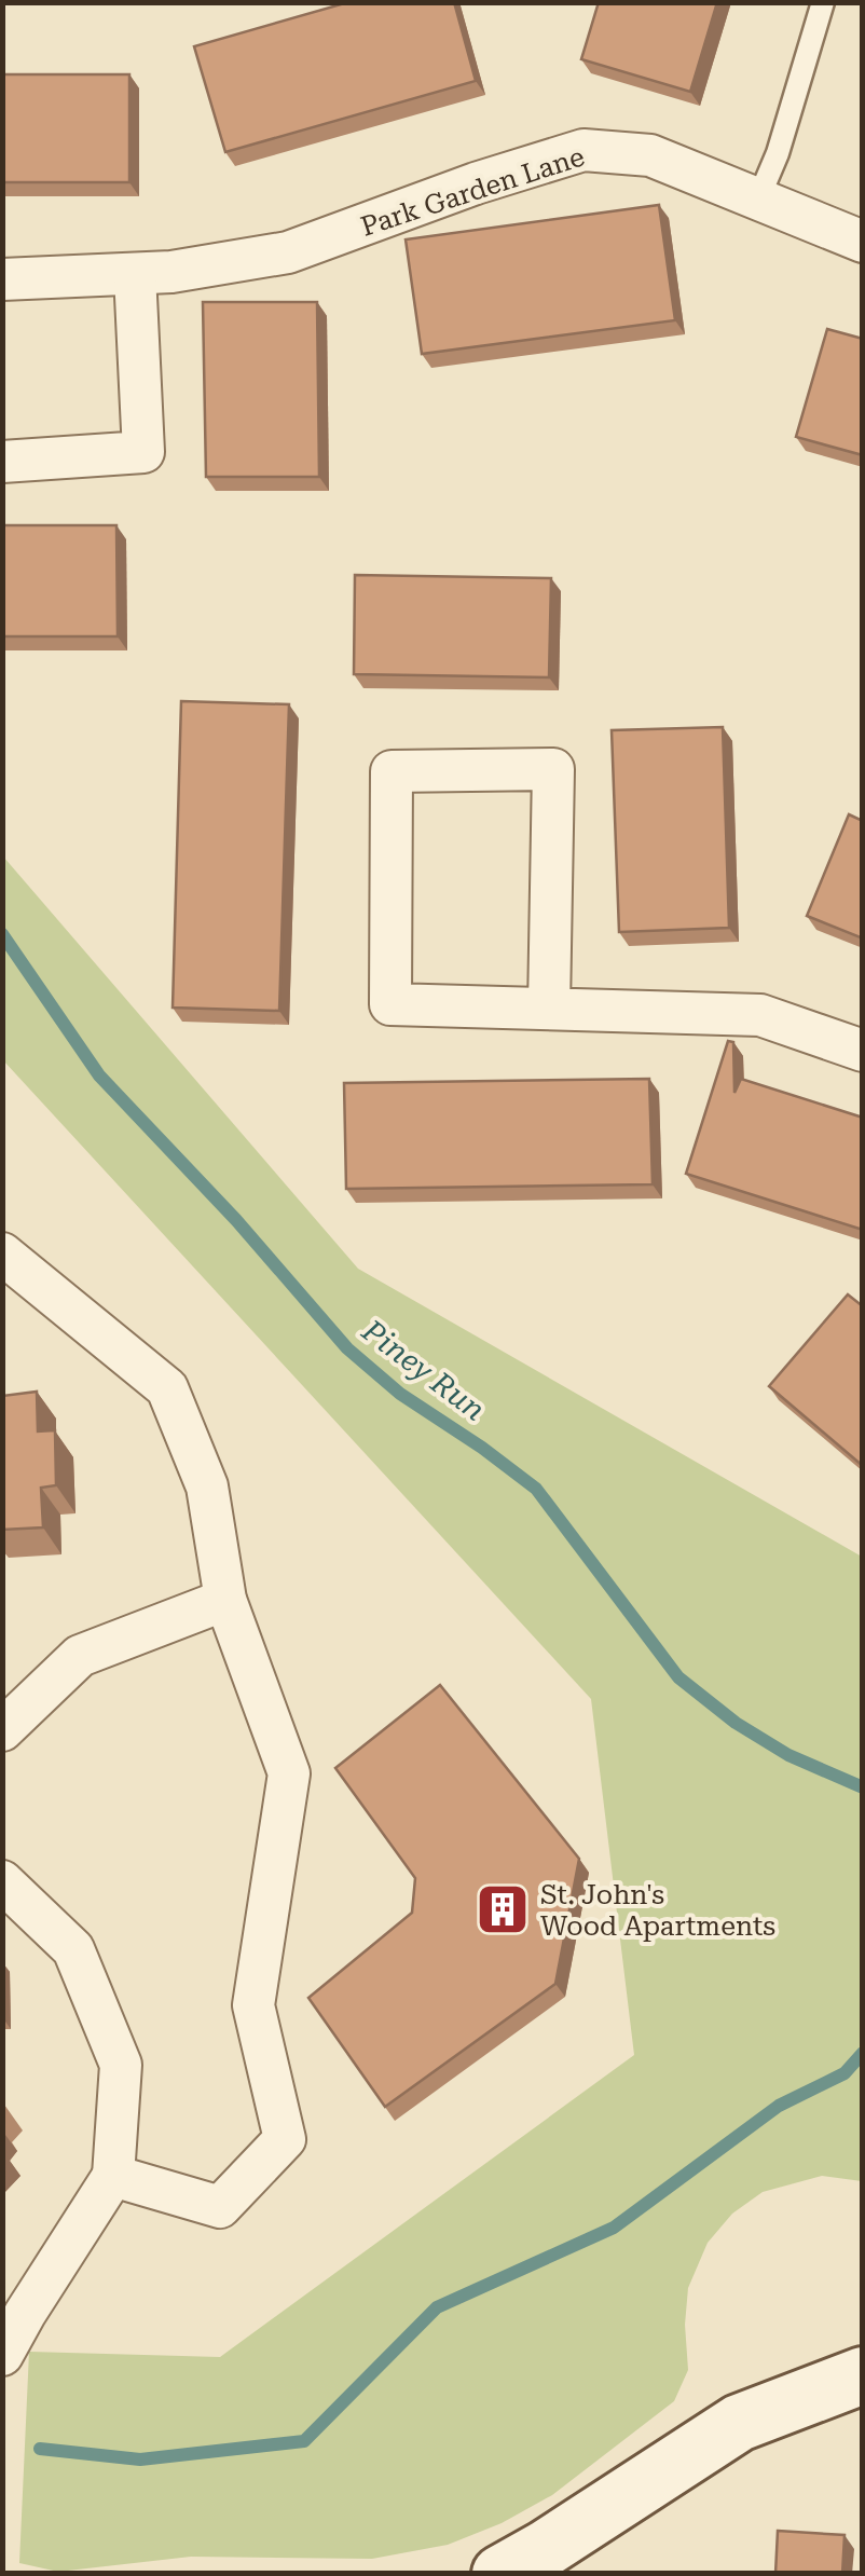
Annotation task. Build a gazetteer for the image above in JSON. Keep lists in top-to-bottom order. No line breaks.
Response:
{"streets":{"street":["Park Garden Lane"]},"water":["Piney Run"],"places":{"building":["St. John's Wood Apartments"]}}
